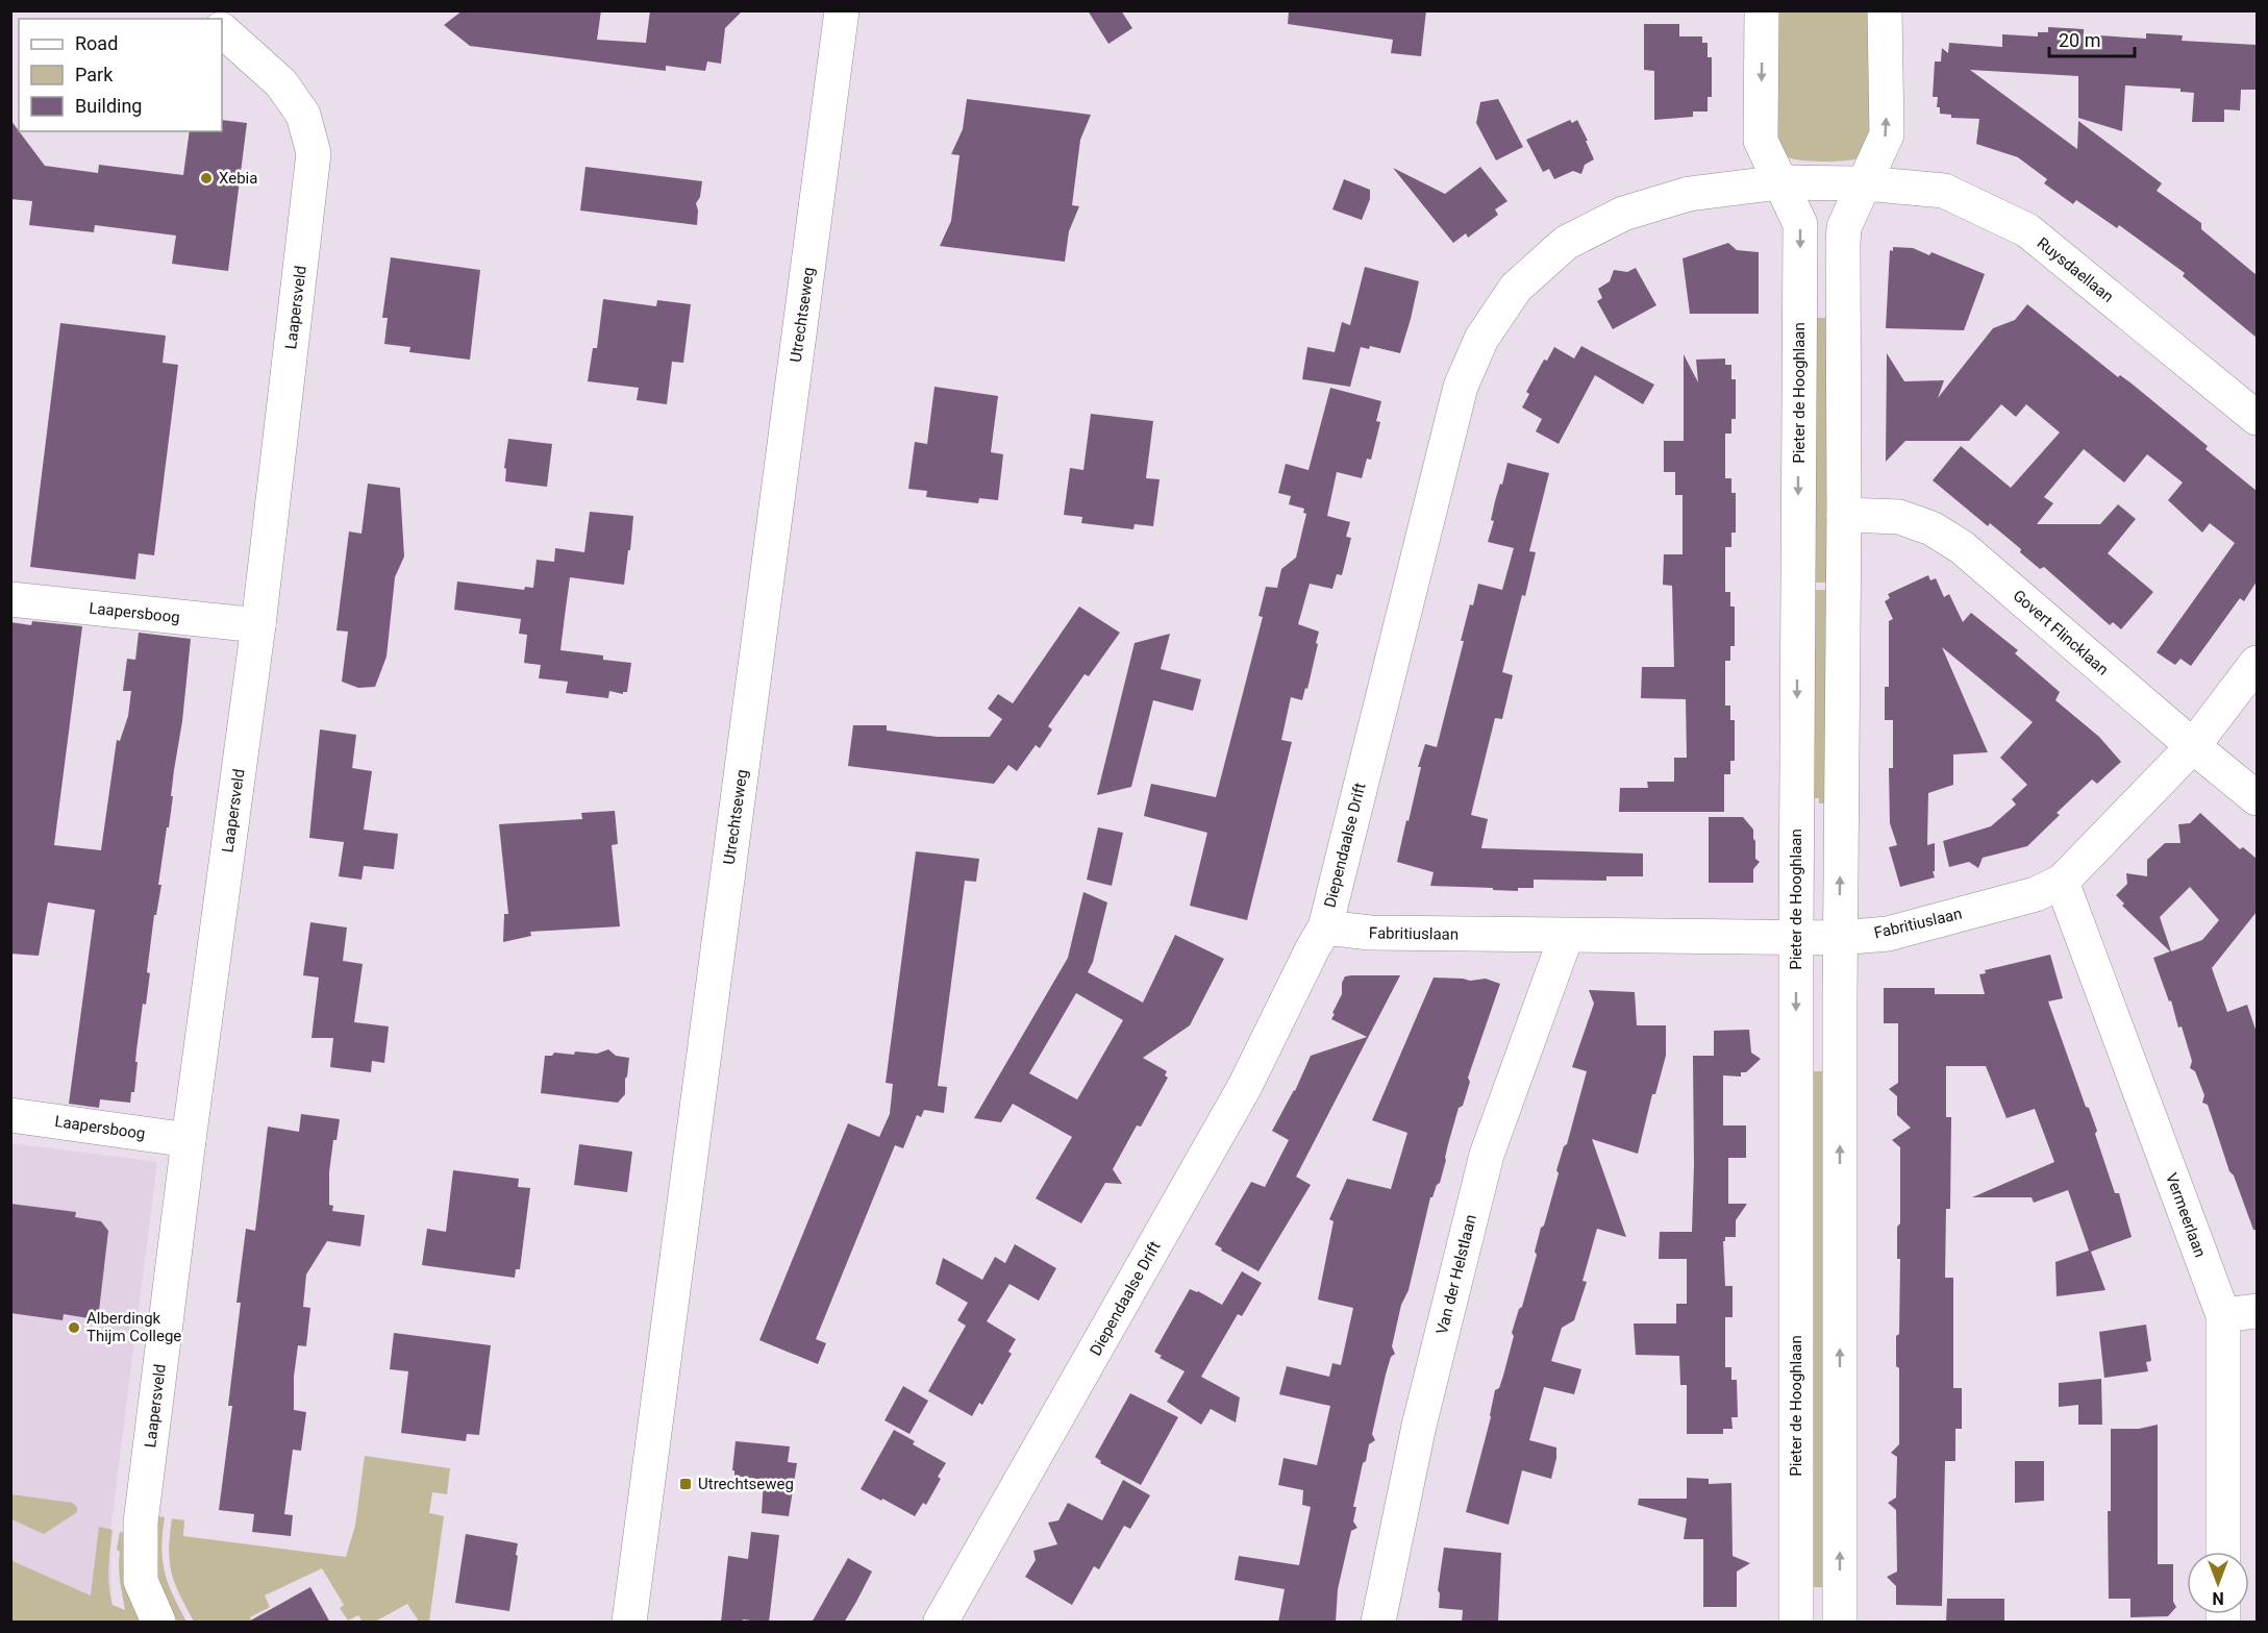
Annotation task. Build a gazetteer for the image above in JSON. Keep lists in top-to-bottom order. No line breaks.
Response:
{"streets":{"street":["Ruysdaellaan","Laapersveld","Utrechtseweg","Pieter de Hooghlaan","Laapersboog","Govert Flincklaan","Diependaalse Drift","Fabritiuslaan","Vermeerlaan","Van der Helstlaan"]},"crossings":[["Laapersveld","Laapersboog"],["Pieter de Hooghlaan","Diependaalse Drift"],["Pieter de Hooghlaan","Fabritiuslaan"],["Govert Flincklaan","Fabritiuslaan"],["Diependaalse Drift","Fabritiuslaan"],["Fabritiuslaan","Vermeerlaan"],["Fabritiuslaan","Van der Helstlaan"]],"places":{"other":["Xebia","Alberdingk Thijm College"],"transit":["Utrechtseweg"]},"legend":["Road","Park","Building"],"scale_bar":"20 m","north":"bottom"}
